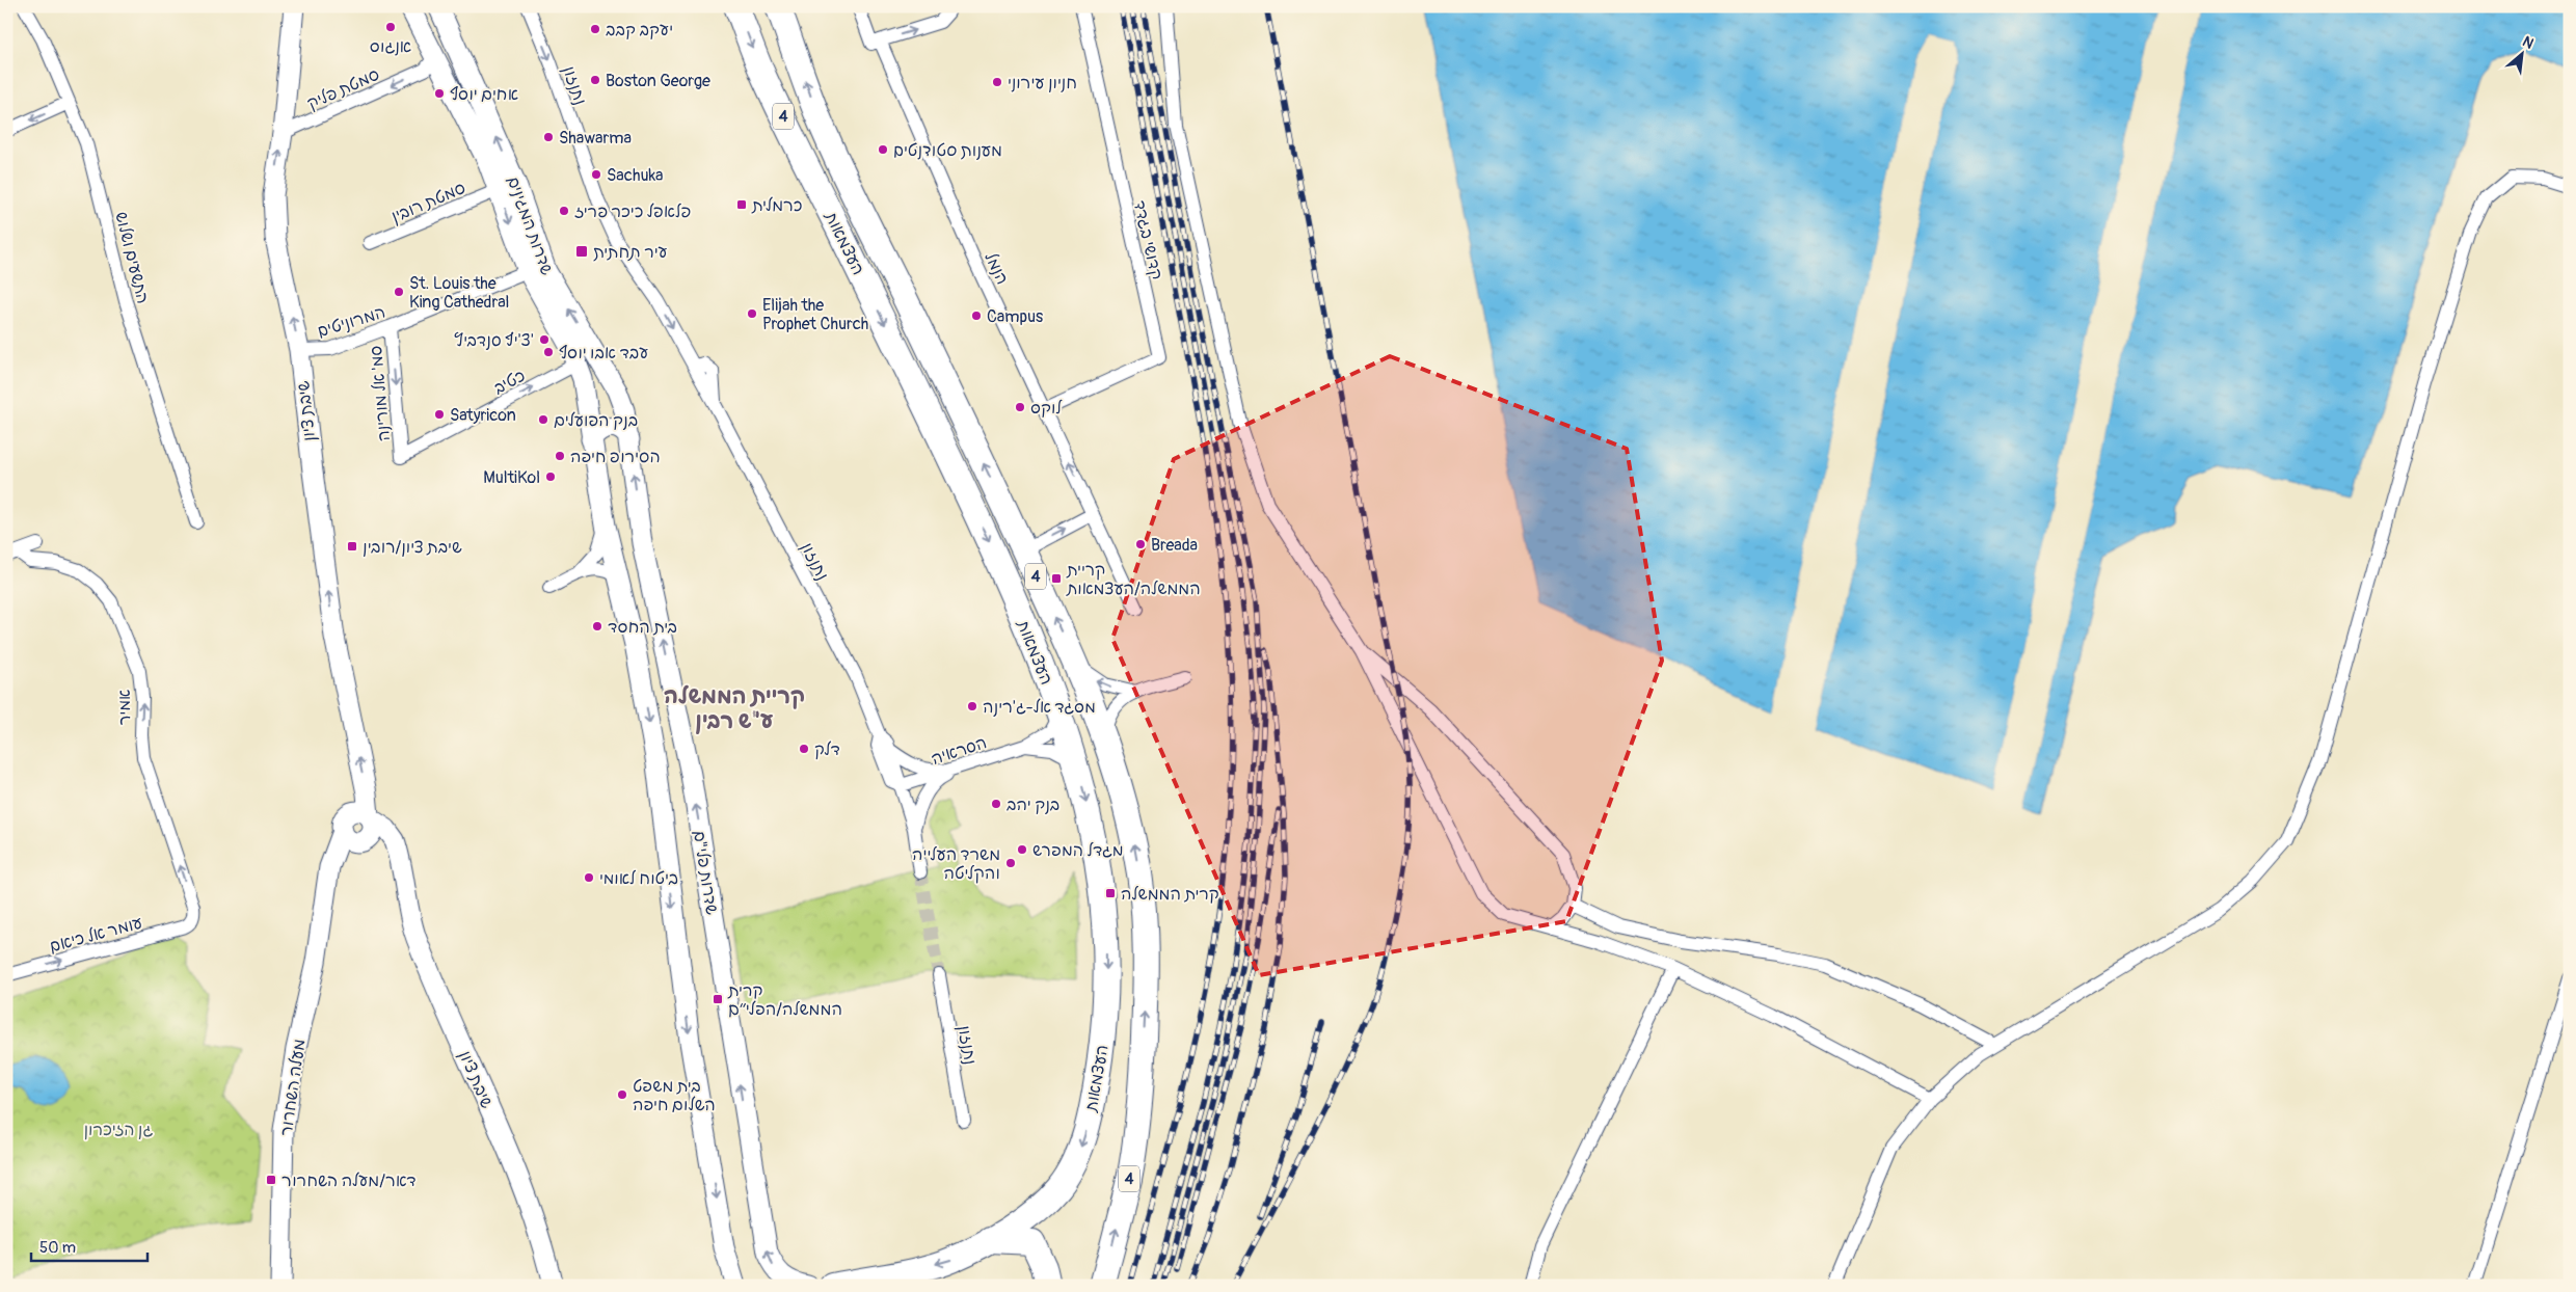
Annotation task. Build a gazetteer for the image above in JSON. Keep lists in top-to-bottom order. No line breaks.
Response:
{"streets":{"highway":["4","העצמאות"],"street":["נתנזון","סמטת פליק","סמטת רובין","שדרות המגינים","קדושי בגדד","התשעים ושלוש","הנמל","המרוניטים","כטיב","סמ' אל מורינה","שיבת ציון","אמיר","הסראיה","שדרות פלי\"ם","עומר אל כיאם","מעלה השחרור"]},"crossings":[["נתנזון","הסראיה"],["סמטת פליק","שדרות המגינים"],["סמטת פליק","שיבת ציון"],["סמטת רובין","שדרות המגינים"],["שדרות המגינים","המרוניטים"],["שדרות המגינים","כטיב"],["שדרות המגינים","שדרות פלי\"ם"],["קדושי בגדד","הנמל"],["העצמאות","הסראיה"],["המרוניטים","סמ' אל מורינה"],["המרוניטים","שיבת ציון"],["כטיב","סמ' אל מורינה"],["שיבת ציון","מעלה השחרור"],["אמיר","עומר אל כיאם"]],"one_way":["נתנזון","סמטת פליק","כטיב","סמ' אל מורינה","שיבת ציון","אמיר","עומר אל כיאם"],"districts":["קריית הממשלה ע\"ש רבין"],"parks":["גן הזיכרון"],"places":{"other":["אנגוס","יעקב קבב","Boston George","חניון עירוני","אחים יוסף","Shawarma","מענות סטודנטים","Sachuka","פלאפל כיכר פריז","St. Louis the King Cathedral","Elijah the Prophet Church","Campus","צ'יף סנדביץ'","עבד אבו יוסף","לוקס","Satyricon","בנק הפועלים","הסירופ חיפה","MultiKol","Breada","בית החסד","מסגד אל-ג'רינה","דלק","בנק יהב","מגדל המפרש","משרד העלייה והקליטה","ביטוח לאומי","בית משפט השלום חיפה"],"transit":["כרמלית","עיר תחתית","שיבת ציון/רובין","קריית הממשלה/העצמאות","קרית הממשלה","קרית הממשלה/הפלי״ם","דאר/מעלה השחרור"]},"scale_bar":"50 m","north":"top right"}
